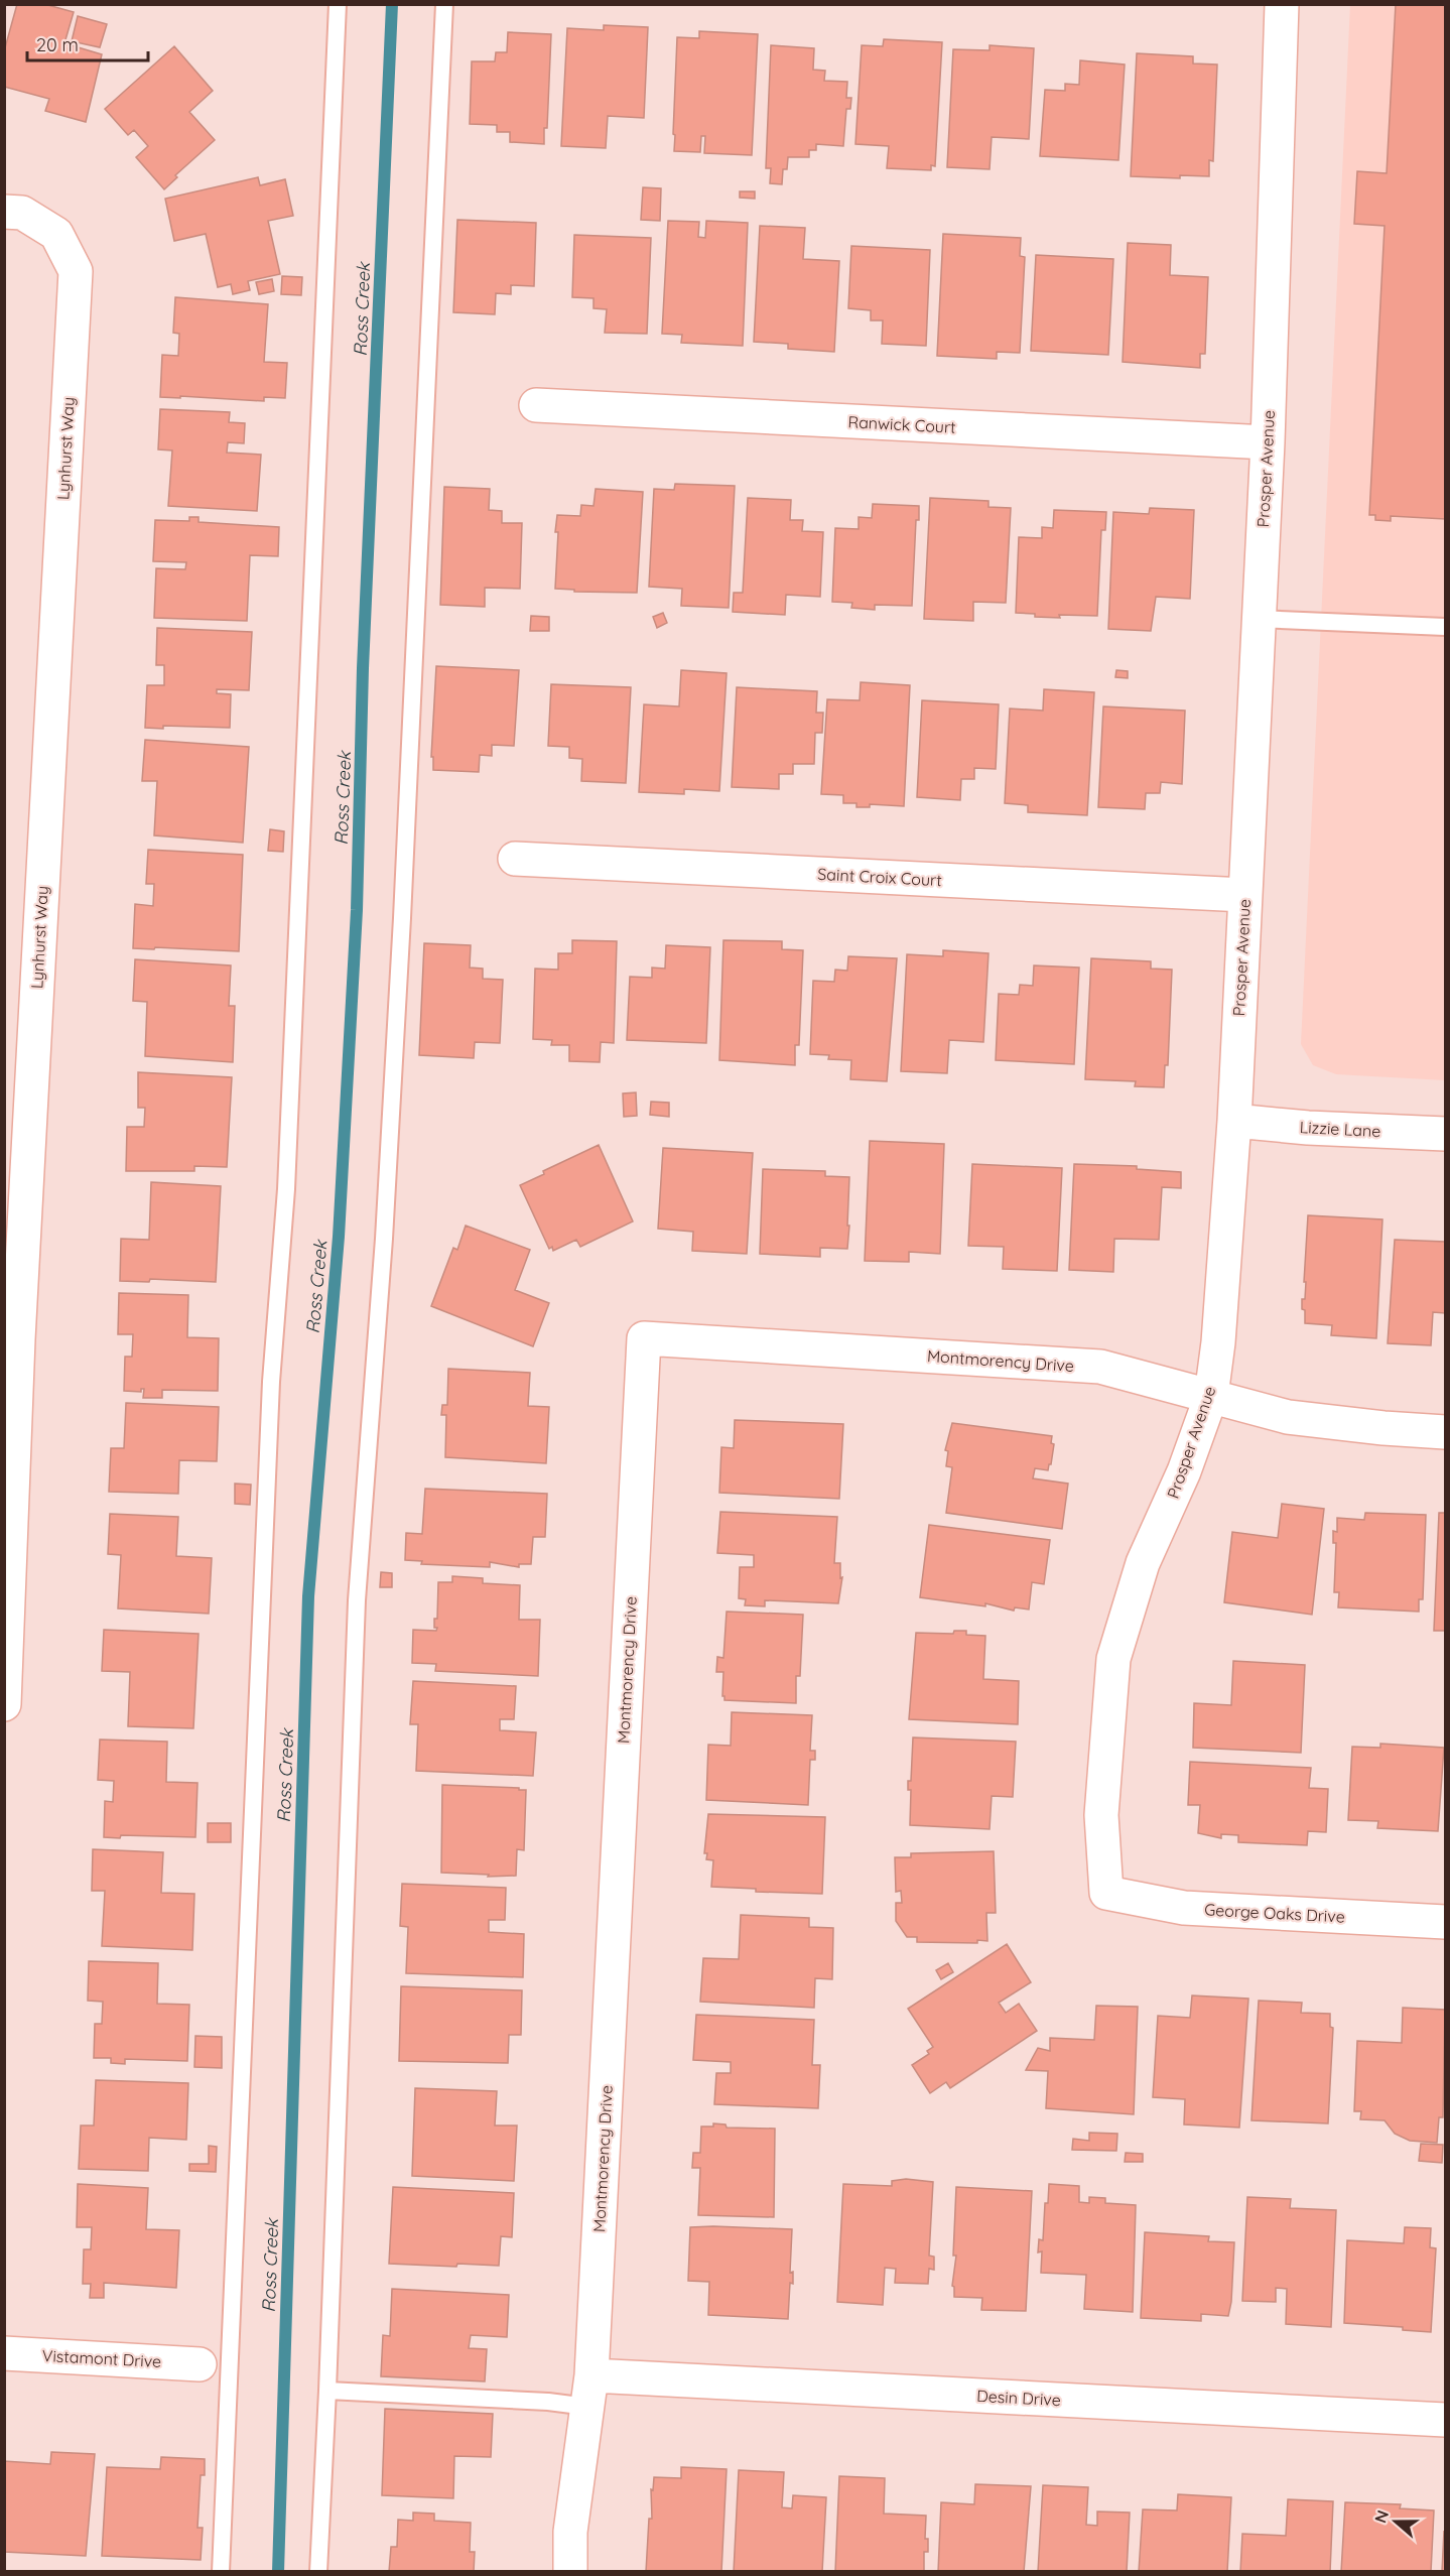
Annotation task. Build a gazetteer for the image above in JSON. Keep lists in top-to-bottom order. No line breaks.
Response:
{"streets":{"street":["Ranwick Court","Lynhurst Way","Prosper Avenue","Saint Croix Court","Lizzie Lane","Montmorency Drive","George Oaks Drive","Vistamont Drive","Desin Drive"]},"crossings":[["Ranwick Court","Prosper Avenue"],["Prosper Avenue","Saint Croix Court"],["Prosper Avenue","Lizzie Lane"],["Prosper Avenue","Montmorency Drive"],["Prosper Avenue","George Oaks Drive"],["Montmorency Drive","Desin Drive"]],"water":["Ross Creek"],"scale_bar":"20 m","north":"left"}
